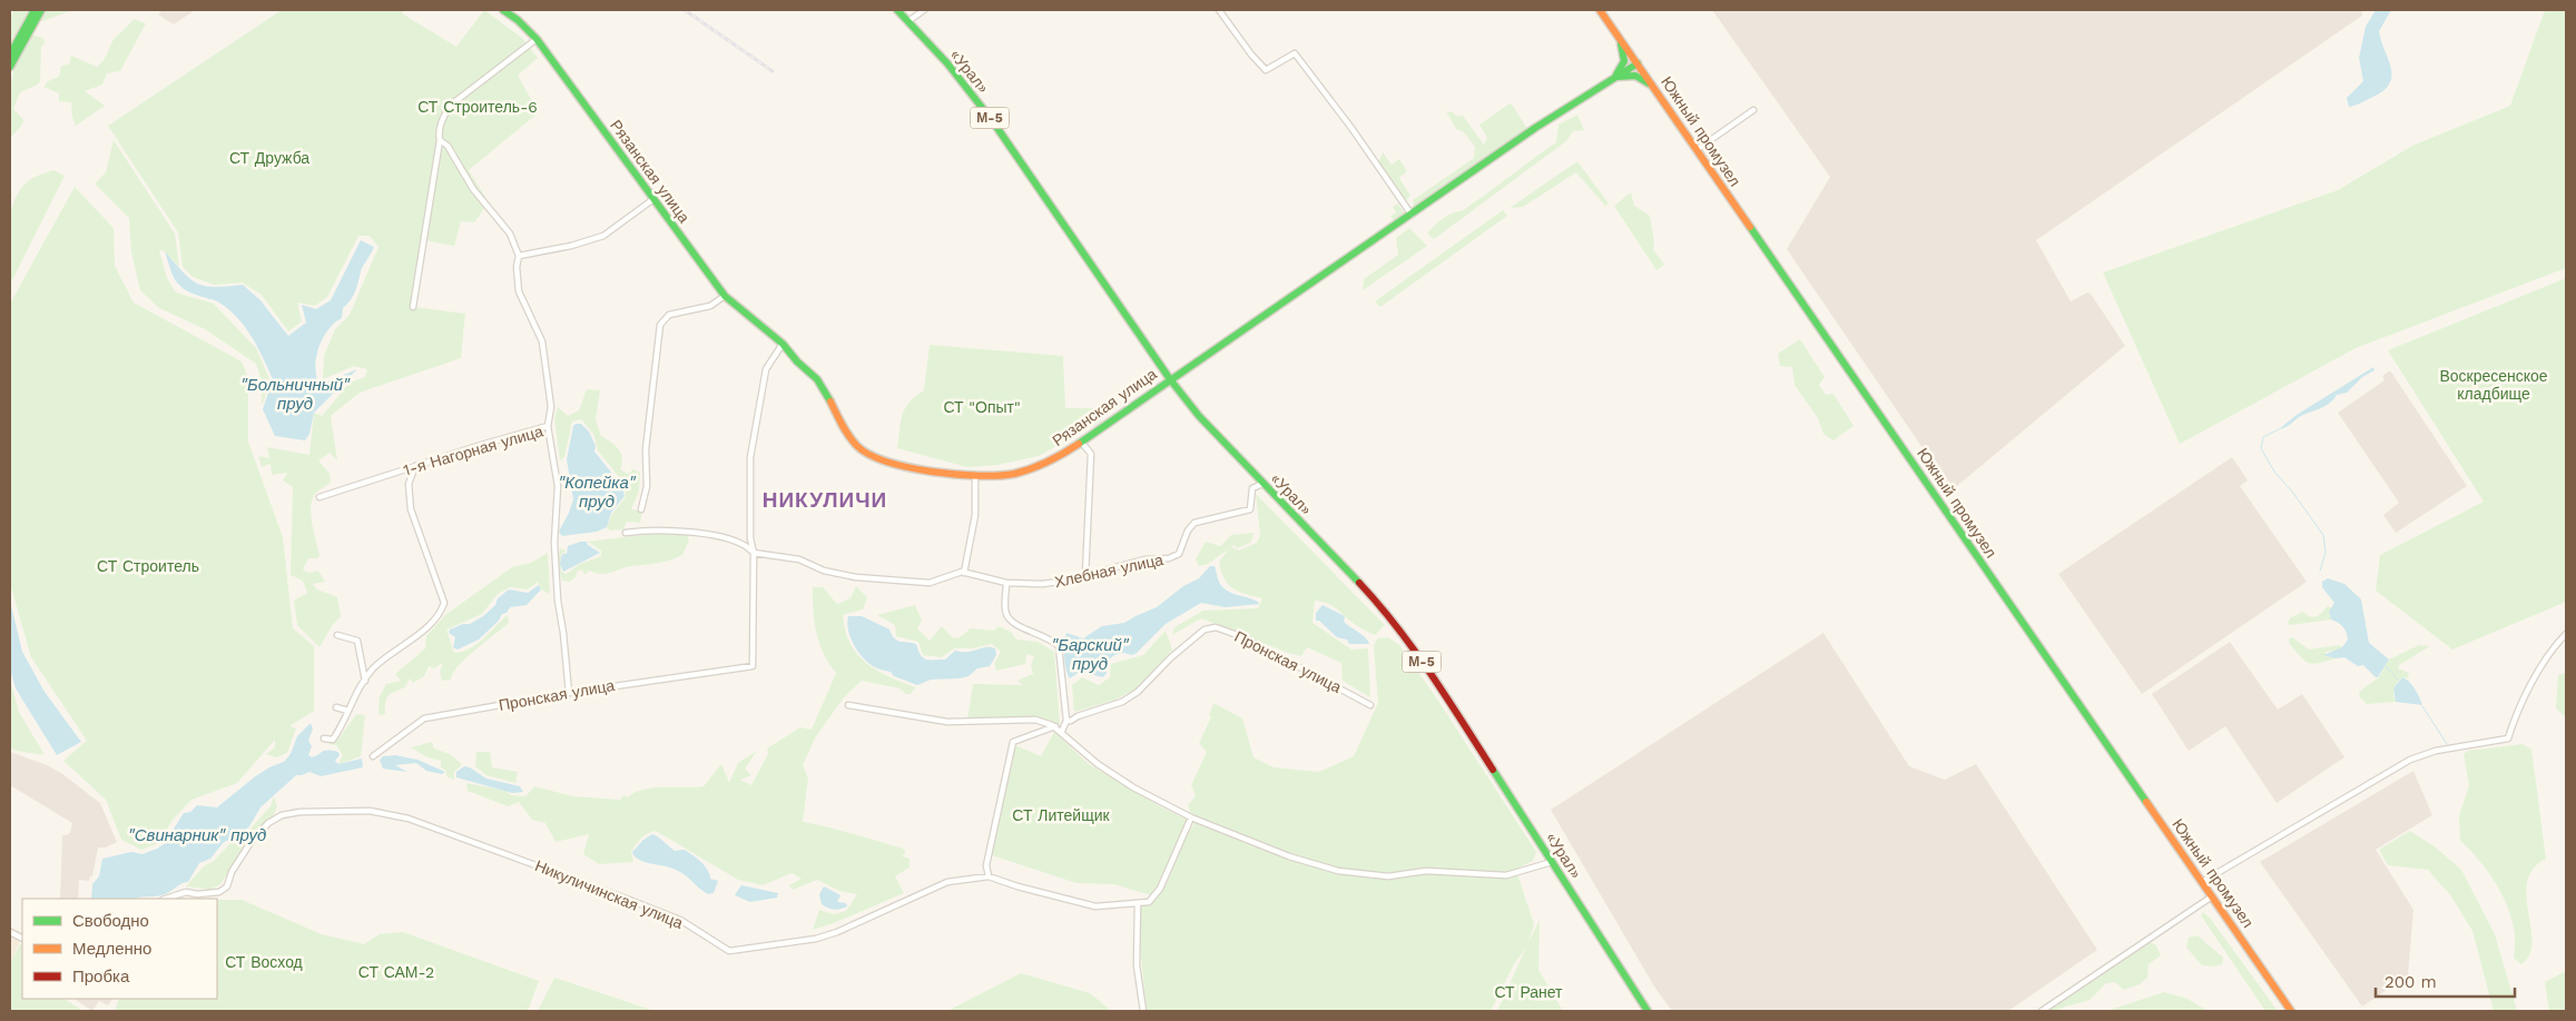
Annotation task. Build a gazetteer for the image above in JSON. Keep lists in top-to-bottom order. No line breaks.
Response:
{"streets":{"main road":["«Урал»","М-5","Южный промузел","Рязанская улица"],"street":["1-я Нагорная улица","Хлебная улица","Пронская улица","Никуличинская улица"]},"crossings":[["«Урал»","Рязанская улица"],["«Урал»","Хлебная улица"],["Южный промузел","Рязанская улица"],["1-я Нагорная улица","Пронская улица"],["Хлебная улица","Пронская улица"]],"districts":["НИКУЛИЧИ"],"water":["\"Больничный\" пруд","\"Копейка\" пруд","\"Барский\" пруд","\"Свинарник\" пруд"],"parks":["СТ Строитель-6","СТ Дружба","Воскресенское кладбище","СТ \"Опыт\"","СТ Строитель","СТ Литейщик","СТ Восход","СТ САМ-2","СТ Ранет"],"legend":["Свободно","Медленно","Пробка"],"scale_bar":"200 m"}
